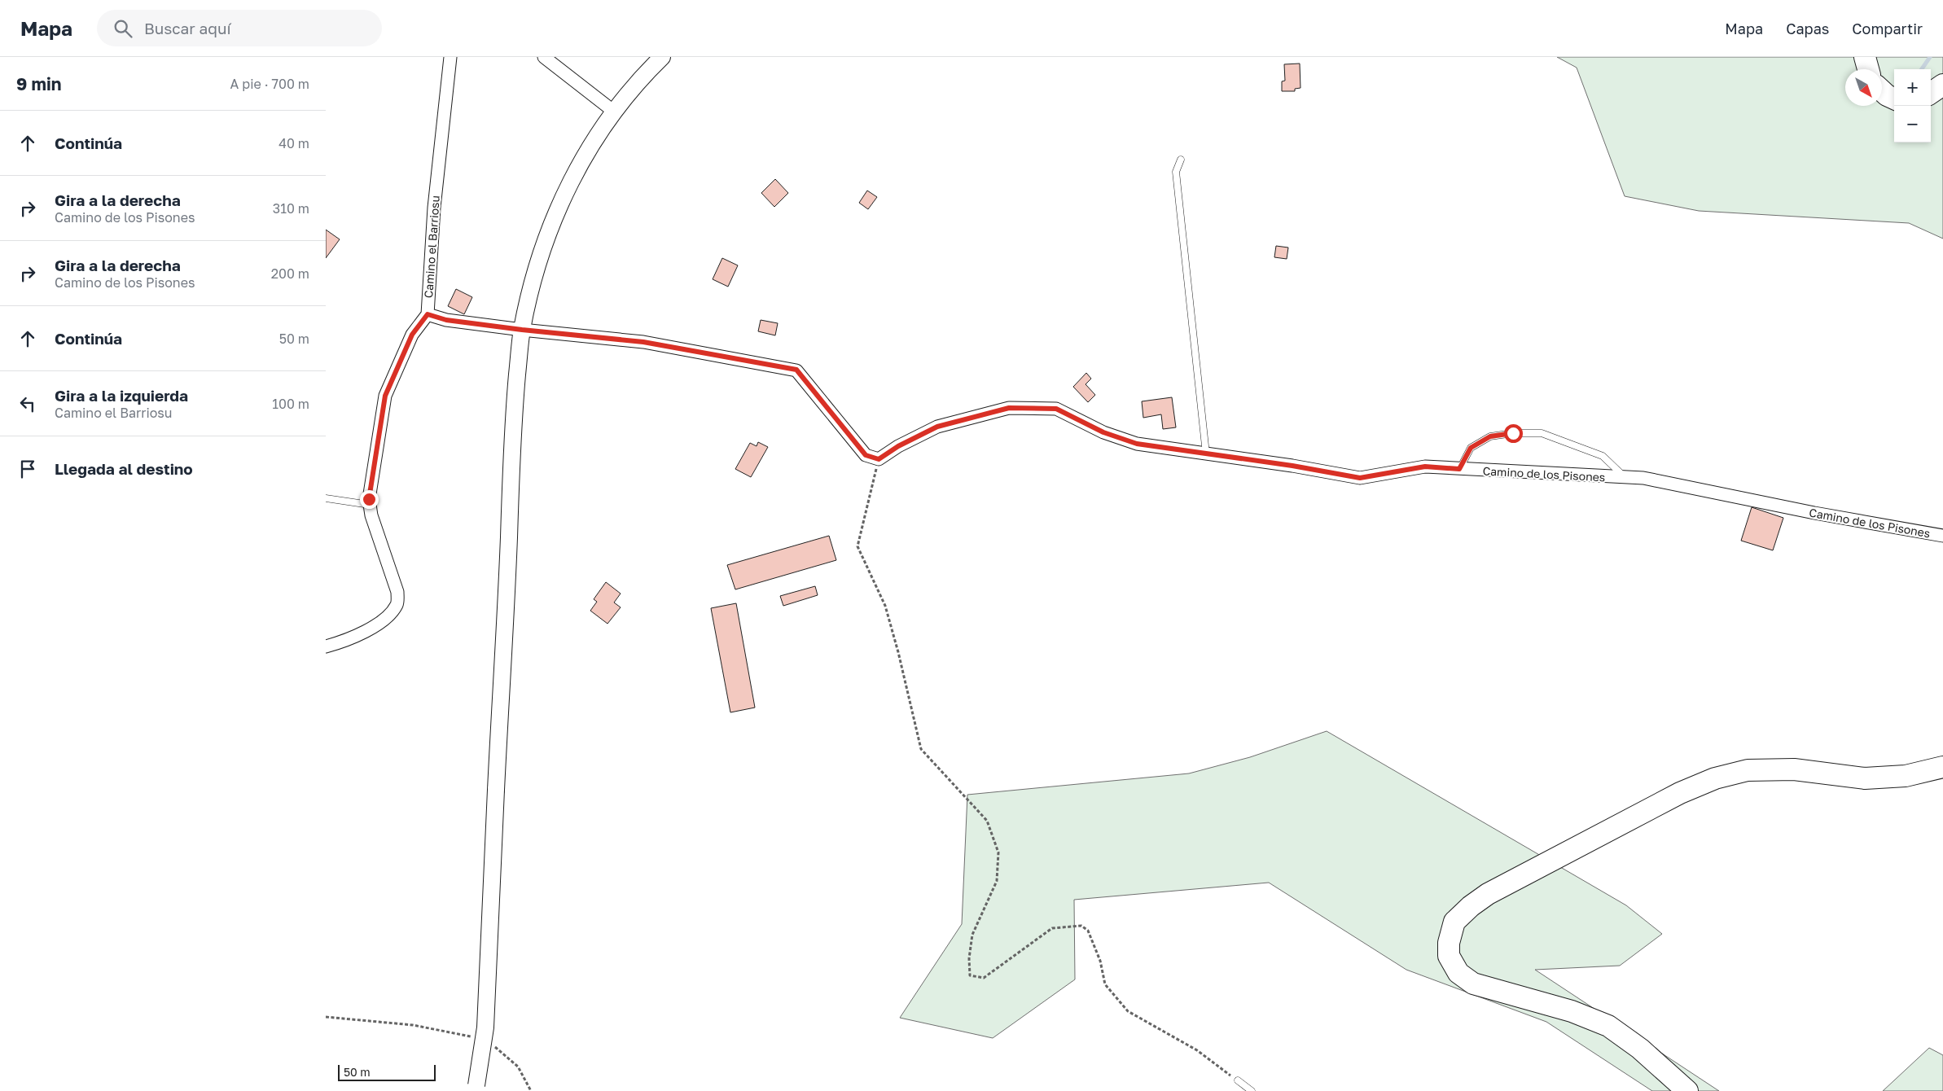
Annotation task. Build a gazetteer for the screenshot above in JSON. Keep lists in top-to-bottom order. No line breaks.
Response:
{"streets":{"street":["Camino el Barriosu","Camino de los Pisones"]},"scale_bar":"50 m","north":"bottom right","page":{"header":"Mapa","search":"Buscar aquí","nav":["Mapa","Capas","Compartir"],"heading":["9 min","A pie · 700 m"],"map_buttons":["+","−"],"list":[["Continúa","40 m"],["Gira a la derecha","Camino de los Pisones","310 m"],["Gira a la derecha","Camino de los Pisones","200 m"],["Continúa","50 m"],["Gira a la izquierda","Camino el Barriosu","100 m"],"Llegada al destino"],"scale":"50 m"}}
